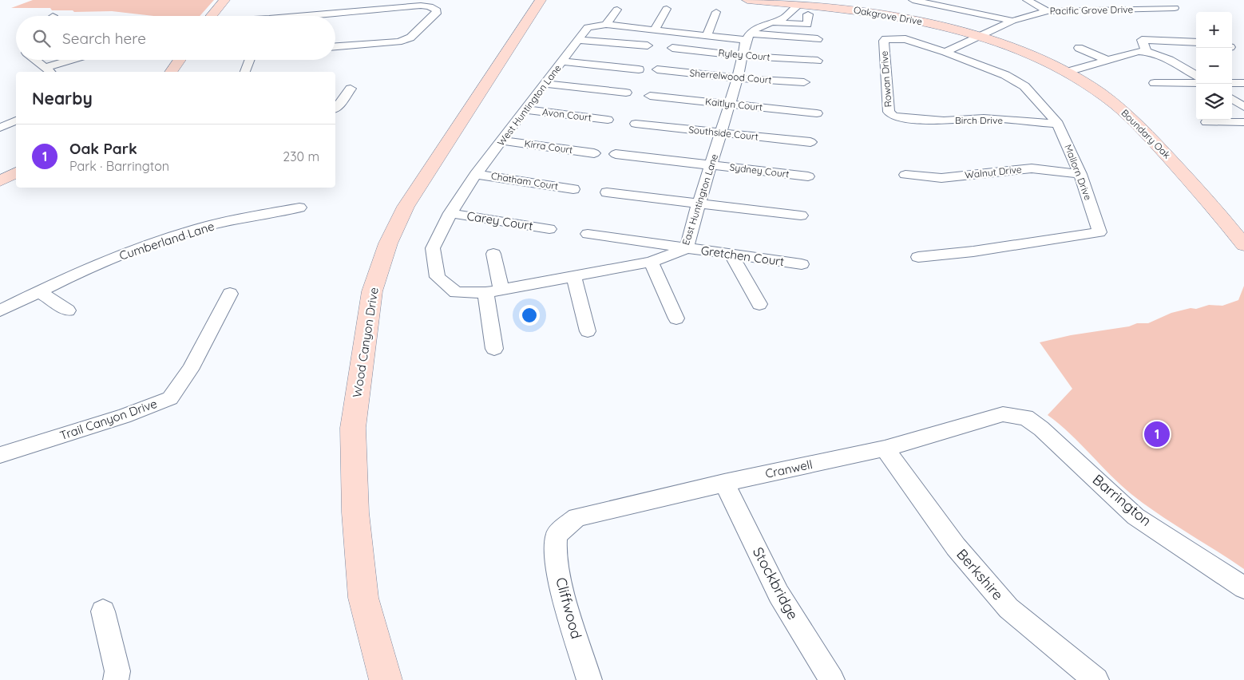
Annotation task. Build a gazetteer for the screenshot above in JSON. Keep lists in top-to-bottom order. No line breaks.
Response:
{"streets":{"street":["Pacific Grove Drive","Oakgrove Drive","Ryley Court","Sherrelwood Court","Rowan Drive","Kaitlyn Court","West Huntington Lane","Avon Court","Birch Drive","Southside Court","Boundary Oak","Kirra Court","Sydney Court","Walnut Drive","Mallorn Drive","Chatham Court","East Huntington Lane","Carey Court","Cumberland Lane","Gretchen Court","Wood Canyon Drive","Trail Canyon Drive","Cranwell","Barrington","Berkshire","Stockbridge","Cliffwood"]},"crossings":[["Pacific Grove Drive","Oakgrove Drive"],["Pacific Grove Drive","Boundary Oak"],["Pacific Grove Drive","Mallorn Drive"],["Oakgrove Drive","Boundary Oak"],["Ryley Court","East Huntington Lane"],["Sherrelwood Court","East Huntington Lane"],["Rowan Drive","Birch Drive"],["Rowan Drive","Mallorn Drive"],["Kaitlyn Court","East Huntington Lane"],["West Huntington Lane","Avon Court"],["West Huntington Lane","Kirra Court"],["West Huntington Lane","Chatham Court"],["West Huntington Lane","East Huntington Lane"],["West Huntington Lane","Carey Court"],["Birch Drive","Mallorn Drive"],["Southside Court","East Huntington Lane"],["Sydney Court","East Huntington Lane"],["Walnut Drive","Mallorn Drive"],["East Huntington Lane","Gretchen Court"],["Cranwell","Barrington"],["Cranwell","Berkshire"],["Cranwell","Stockbridge"],["Cranwell","Cliffwood"]],"page":{"map_buttons":["+","−"],"search":"Search here","heading":"Nearby","list":[{"mark":"1","name":"Oak Park","note":"Park · Barrington","value":"230 m"}],"pins":"1"}}
